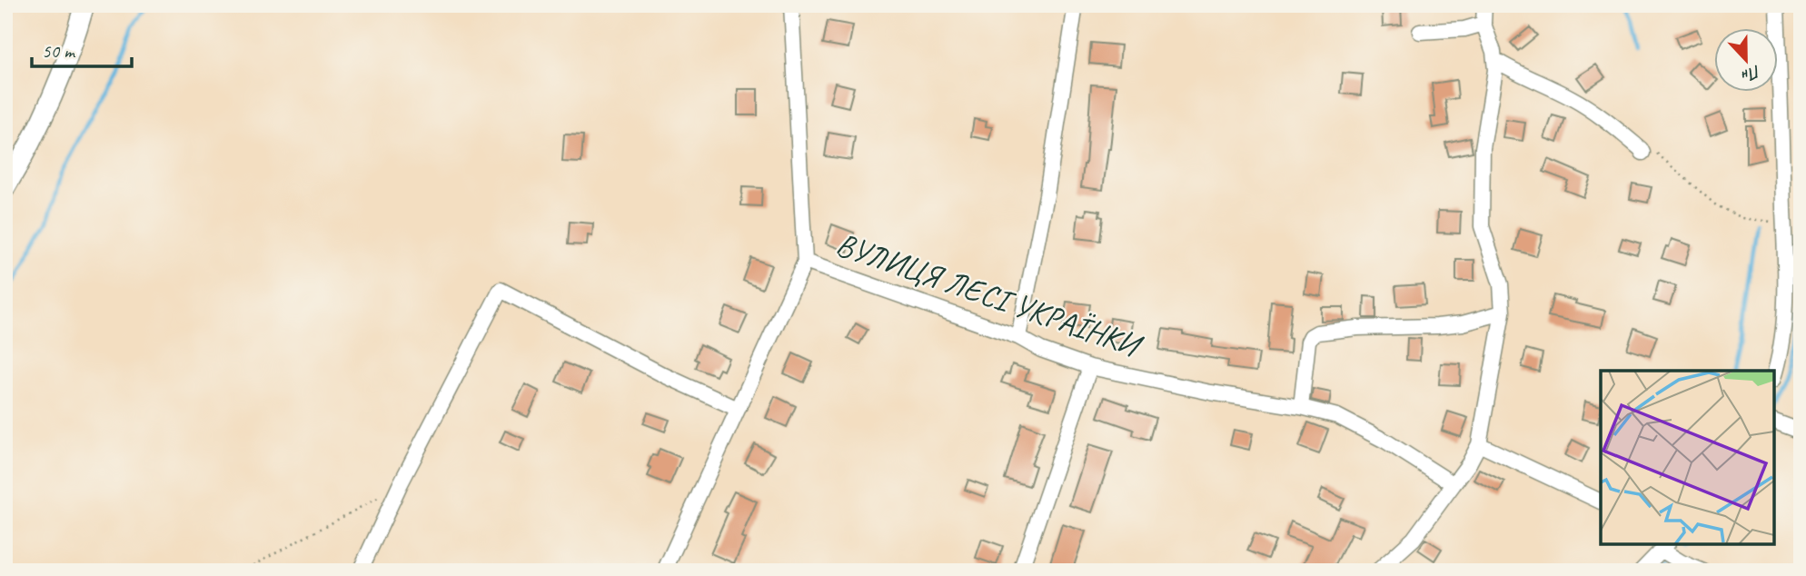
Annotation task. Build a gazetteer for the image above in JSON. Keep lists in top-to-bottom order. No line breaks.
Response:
{"streets":{"street":["ВУЛИЦЯ ЛЕСІ УКРАЇНКИ"]},"scale_bar":"50 m","north":"bottom"}
